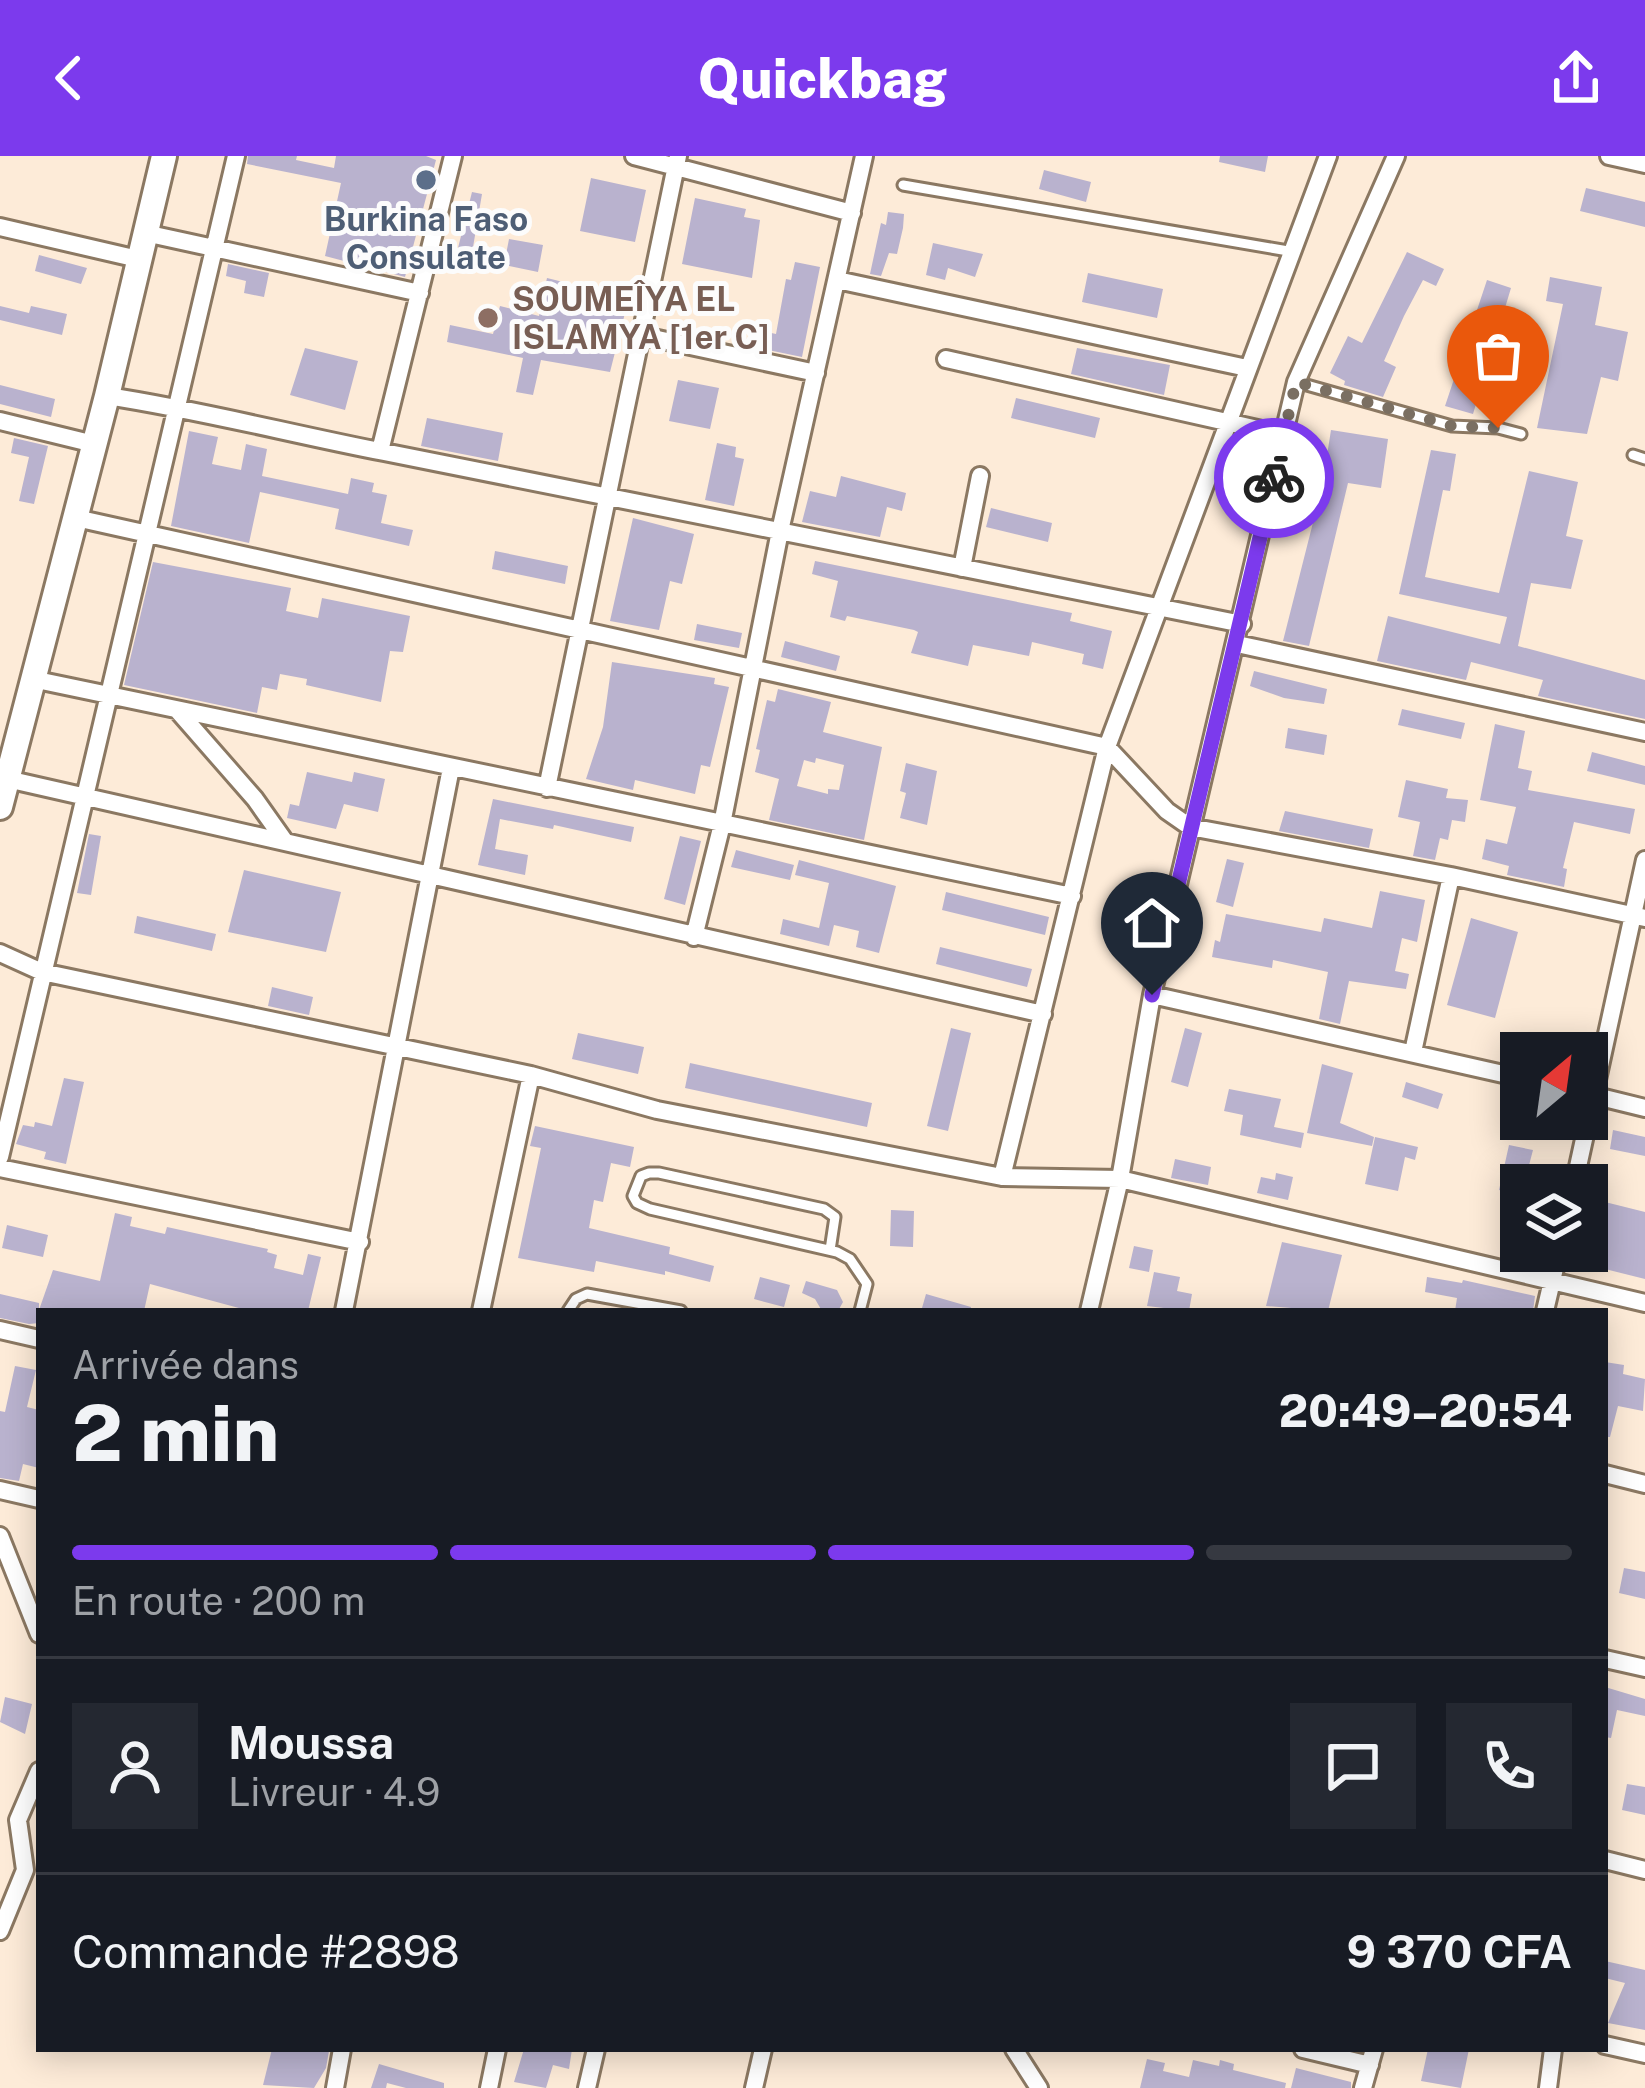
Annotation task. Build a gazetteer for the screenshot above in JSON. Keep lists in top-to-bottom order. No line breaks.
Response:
{"places":["Burkina Faso Consulate","SOUMEÎYA EL ISLAMYA [1er C]"],"north":"top right","page":{"header":"Quickbag","heading":["2 min","Arrivée dans","20:49–20:54"],"panel":["Moussa","Livreur · 4.9","Commande #2898","9 370 CFA"],"bar":"En route · 200 m"}}
